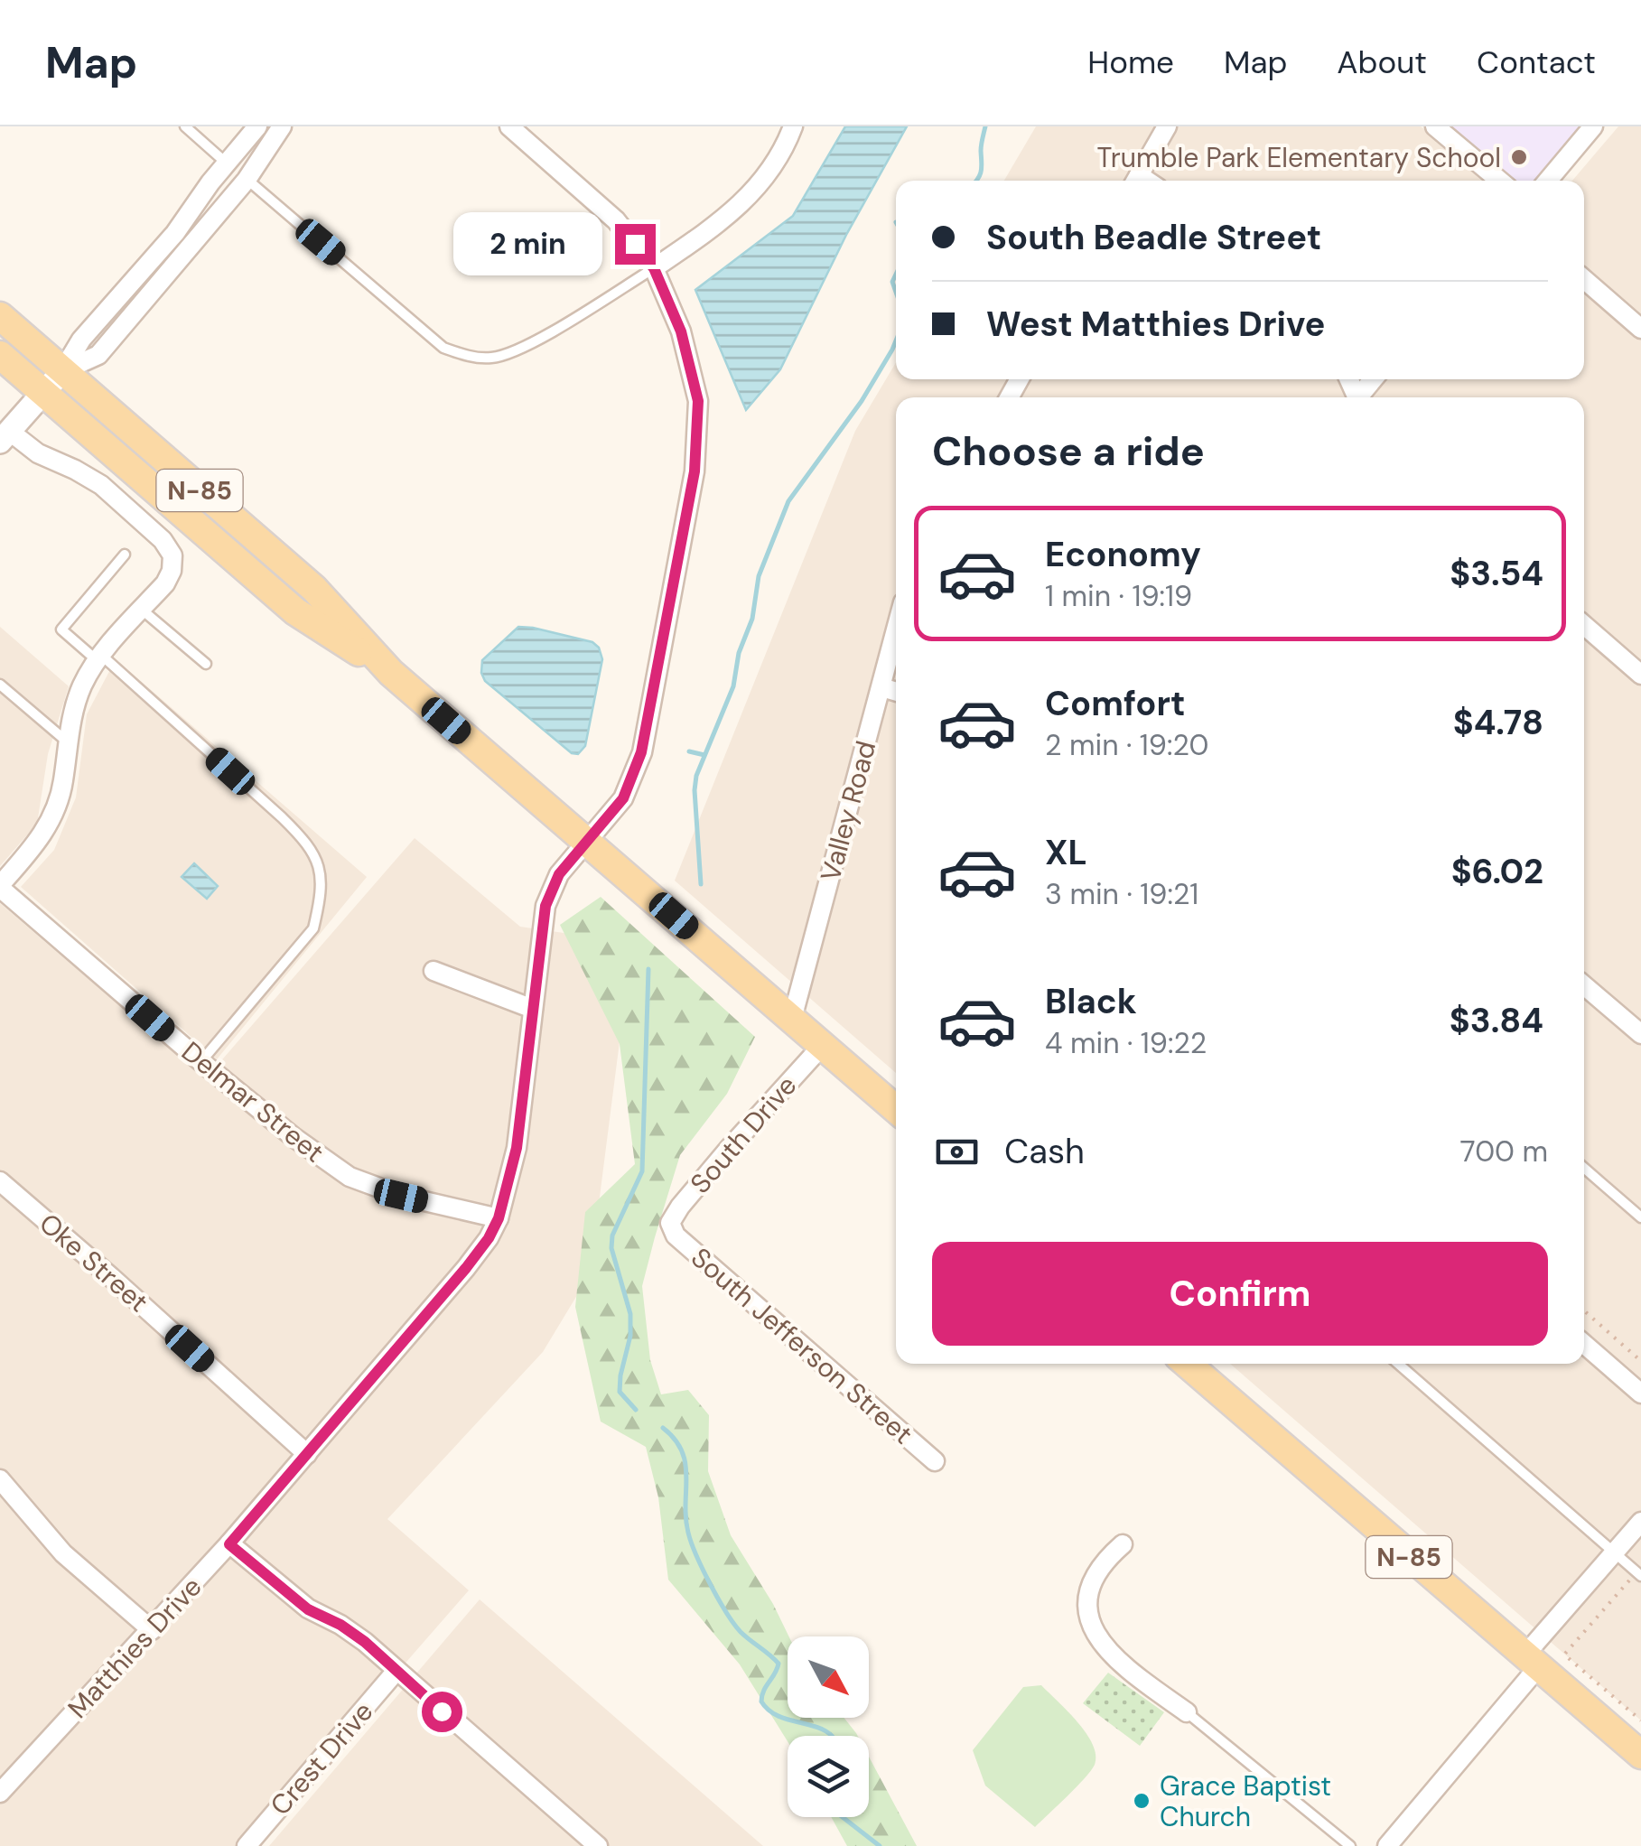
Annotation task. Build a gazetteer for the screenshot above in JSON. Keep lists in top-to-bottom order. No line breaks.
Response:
{"streets":{"main road":["N-85"],"street":["Valley Road","Delmar Street","South Drive","Oke Street","South Jefferson Street","Matthies Drive","Crest Drive"]},"crossings":[["N-85","Valley Road"],["N-85","South Drive"],["N-85","Matthies Drive"],["Delmar Street","Matthies Drive"],["South Drive","South Jefferson Street"],["Oke Street","Matthies Drive"]],"places":["Trumble Park Elementary School","Grace Baptist Church"],"north":"bottom right","page":{"header":"Map","nav":["Home","Map","About","Contact"],"banner":["South Beadle Street","West Matthies Drive"],"bubble":"2 min","heading":"Choose a ride","list":[{"name":"Economy","note":"1 min · 19:19","value":"$3.54"},{"name":"Comfort","note":"2 min · 19:20","value":"$4.78"},{"name":"XL","note":"3 min · 19:21","value":"$6.02"},{"name":"Black","note":"4 min · 19:22","value":"$3.84"}],"pay":["Cash","700 m"],"buttons":"Confirm"}}
